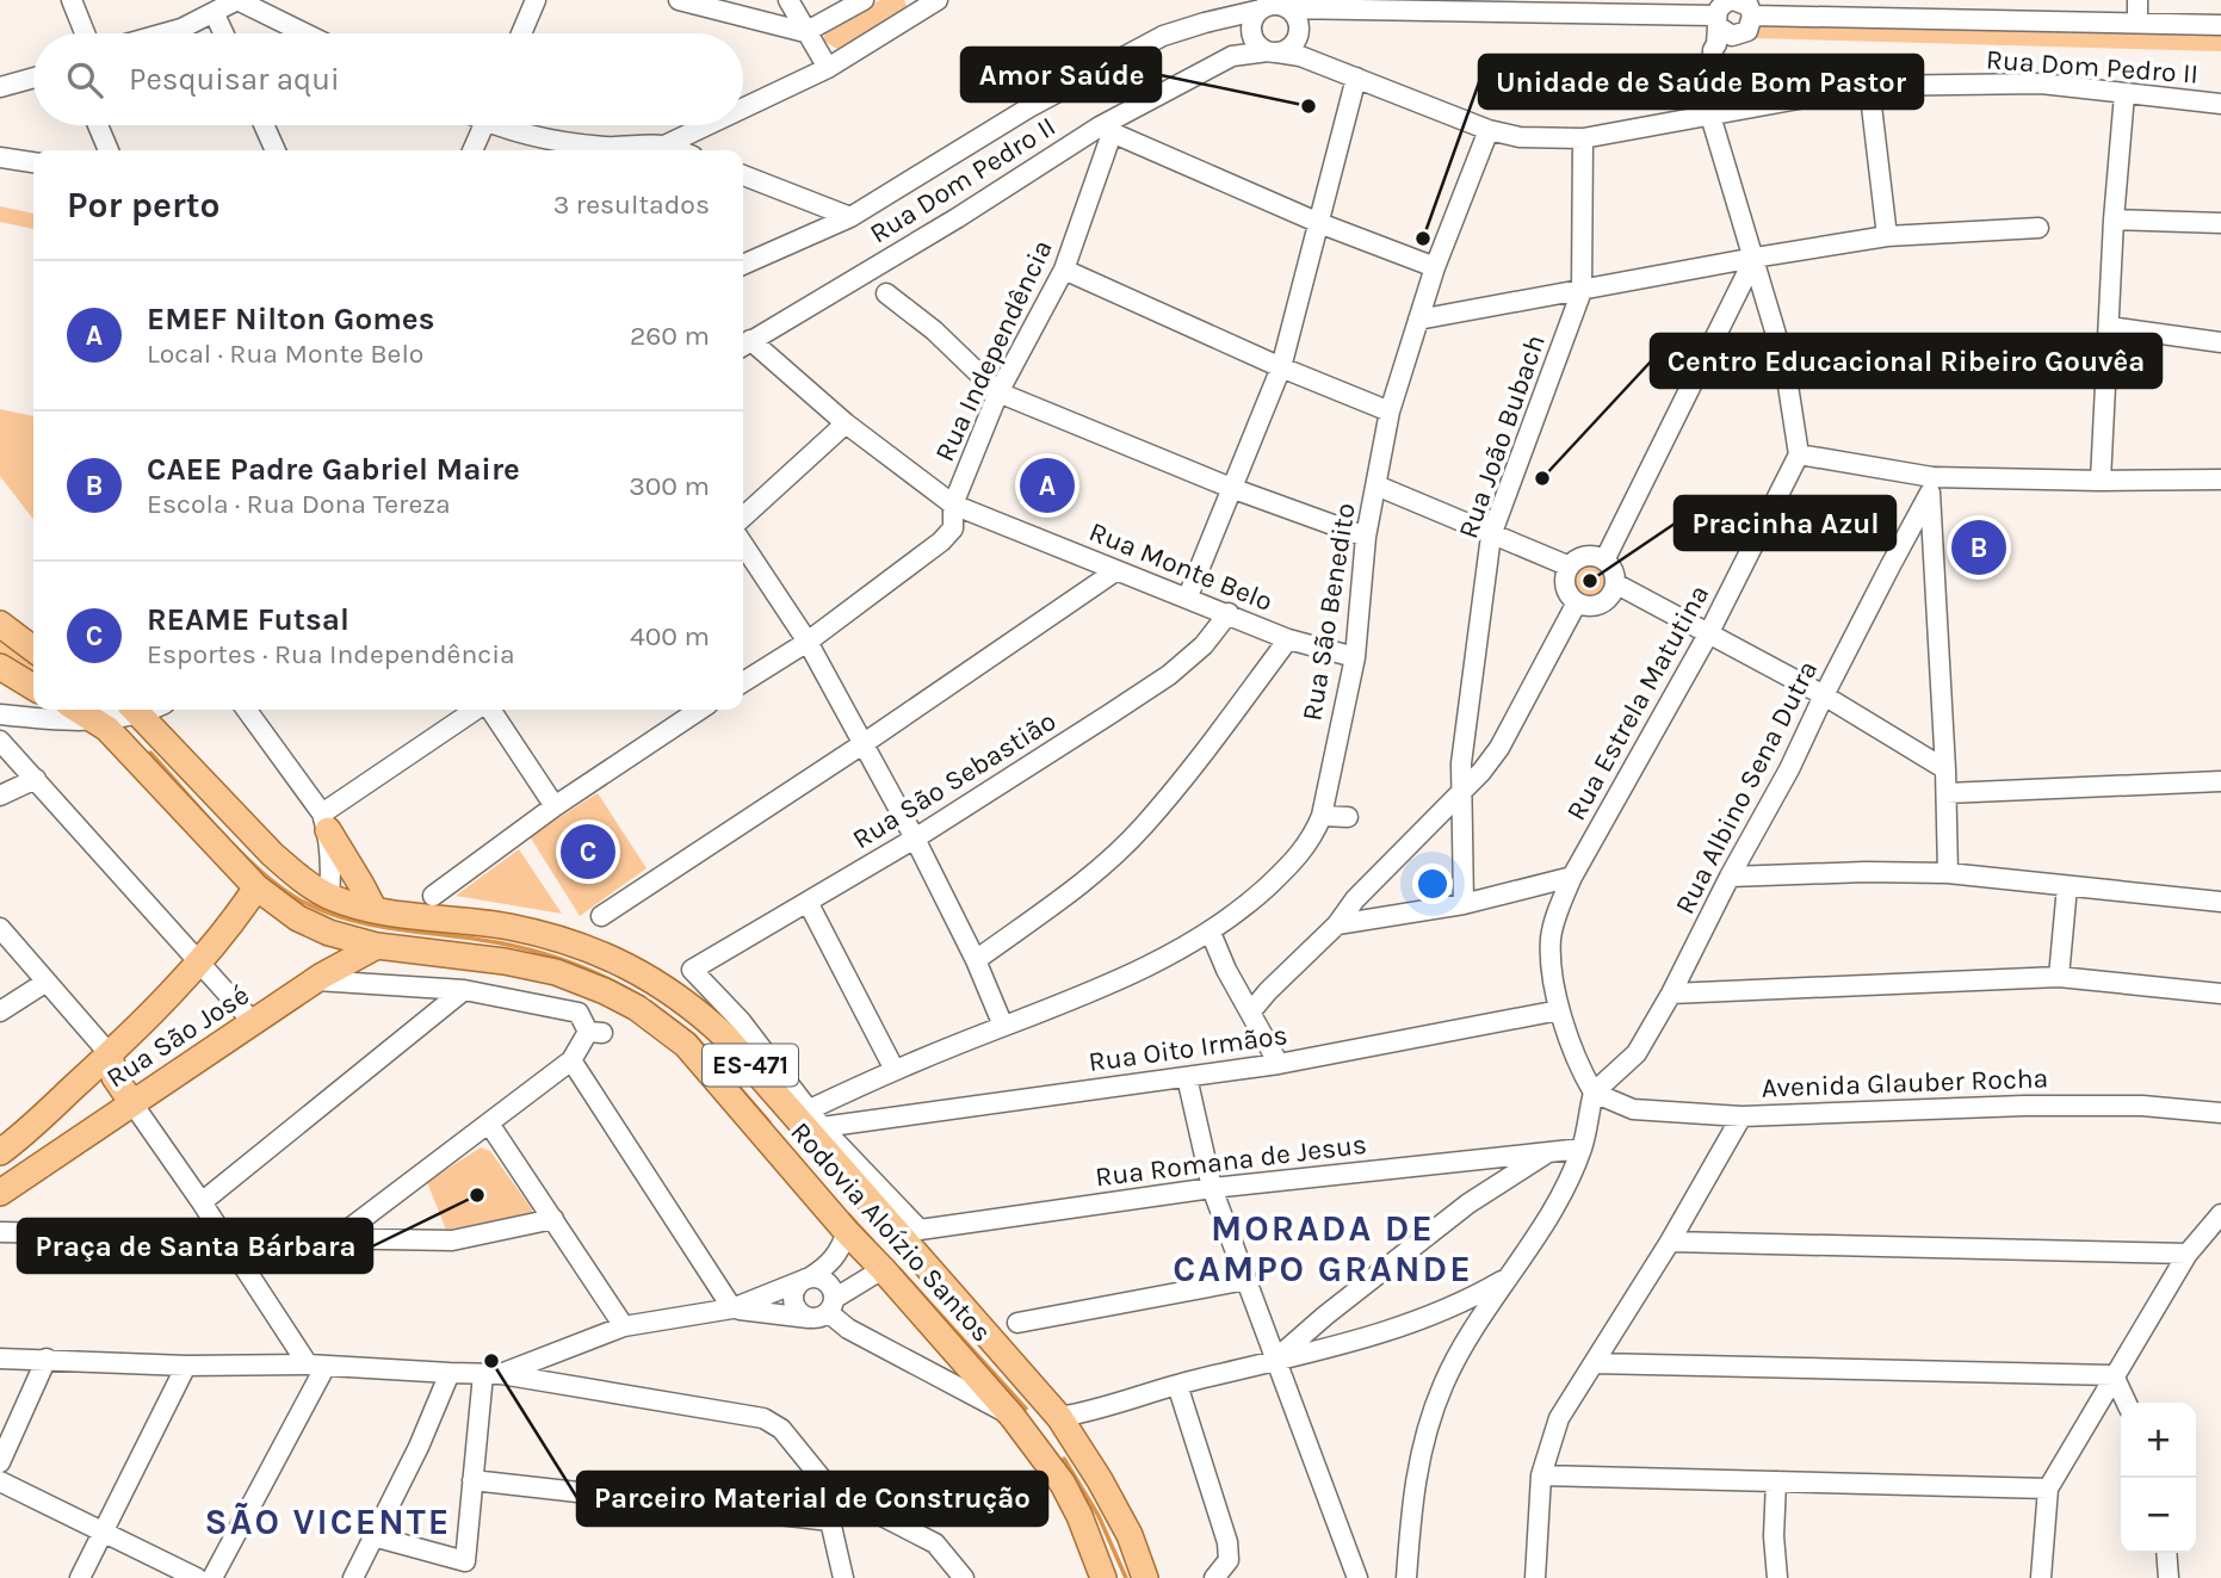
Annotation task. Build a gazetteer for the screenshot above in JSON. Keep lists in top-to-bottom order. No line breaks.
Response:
{"streets":{"main road":["Rua São José","ES-471","Rodovia Aloízio Santos"],"street":["Rua Dom Pedro II","Rua Independência","Rua João Bubach","Rua Monte Belo","Rua São Benedito","Rua Estrela Matutina","Rua São Sebastião","Rua Albino Sena Dutra","Rua Oito Irmãos","Avenida Glauber Rocha","Rua Romana de Jesus"]},"crossings":[["Rua Dom Pedro II","Rua Independência"],["Rua Dom Pedro II","Rua João Bubach"],["Rua Dom Pedro II","Rua Monte Belo"],["Rua Dom Pedro II","Rua São Benedito"],["Rua Independência","Rua Monte Belo"],["Rua Monte Belo","Rua São Benedito"],["Rua Monte Belo","Rua São Sebastião"],["Rua São Benedito","Rua São Sebastião"],["Rua Estrela Matutina","Rua Albino Sena Dutra"],["Rua Estrela Matutina","Rua Oito Irmãos"],["Rua Estrela Matutina","Avenida Glauber Rocha"],["Rua Albino Sena Dutra","Avenida Glauber Rocha"],["Rua São José","Rodovia Aloízio Santos"],["Rua Oito Irmãos","Rua Romana de Jesus"]],"districts":["MORADA DE CAMPO GRANDE","SÃO VICENTE"],"places":["Amor Saúde","Unidade de Saúde Bom Pastor","Centro Educacional Ribeiro Gouvêa","Pracinha Azul","Praça de Santa Bárbara","Parceiro Material de Construção"],"page":{"search":"Pesquisar aqui","heading":["Por perto","3 resultados"],"list":[{"mark":"A","name":"EMEF Nilton Gomes","note":"Local · Rua Monte Belo","value":"260 m"},{"mark":"B","name":"CAEE Padre Gabriel Maire","note":"Escola · Rua Dona Tereza","value":"300 m"},{"mark":"C","name":"REAME Futsal","note":"Esportes · Rua Independência","value":"400 m"}],"pins":["A","B","C"],"map_buttons":["+","−"]}}
